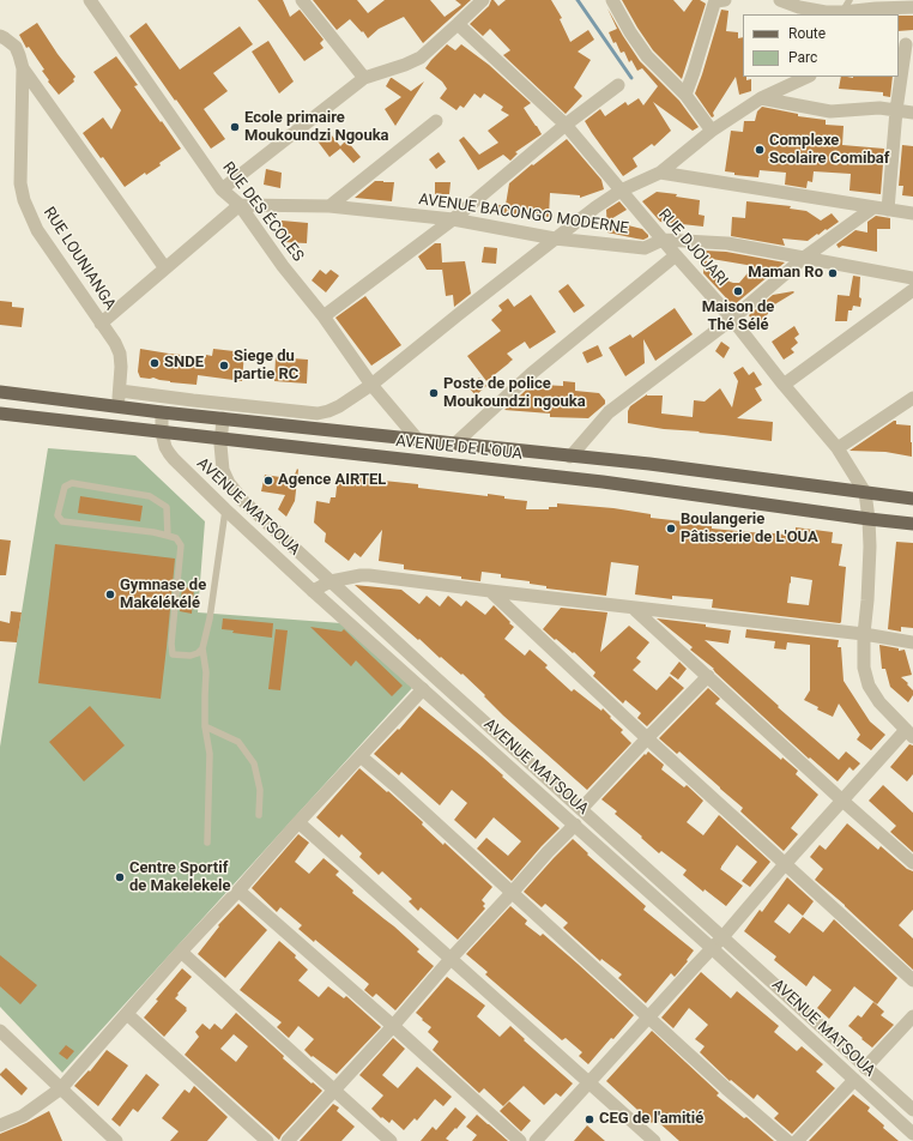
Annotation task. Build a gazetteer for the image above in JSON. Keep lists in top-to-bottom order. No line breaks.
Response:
{"streets":{"main road":["AVENUE DE L'OUA"],"street":["RUE DES ÉCOLES","AVENUE BACONGO MODERNE","RUE DJOUARI","RUE LOUNIANGA","AVENUE MATSOUA"]},"crossings":[["RUE DES ÉCOLES","AVENUE BACONGO MODERNE"],["RUE DES ÉCOLES","AVENUE DE L'OUA"],["AVENUE BACONGO MODERNE","RUE DJOUARI"],["RUE DJOUARI","AVENUE DE L'OUA"],["RUE LOUNIANGA","AVENUE DE L'OUA"],["AVENUE DE L'OUA","AVENUE MATSOUA"]],"places":["Ecole primaire Moukoundzi Ngouka","Complexe Scolaire Comibaf","Maman Ro","Maison de Thé Sélé","SNDE","Siege du partie RC","Poste de police Moukoundzi ngouka","Agence AIRTEL","Boulangerie Pâtisserie de L'OUA","Gymnase de Makélékélé","Centre Sportif de Makelekele","CEG de l'amitié"],"legend":["Route","Parc"]}
